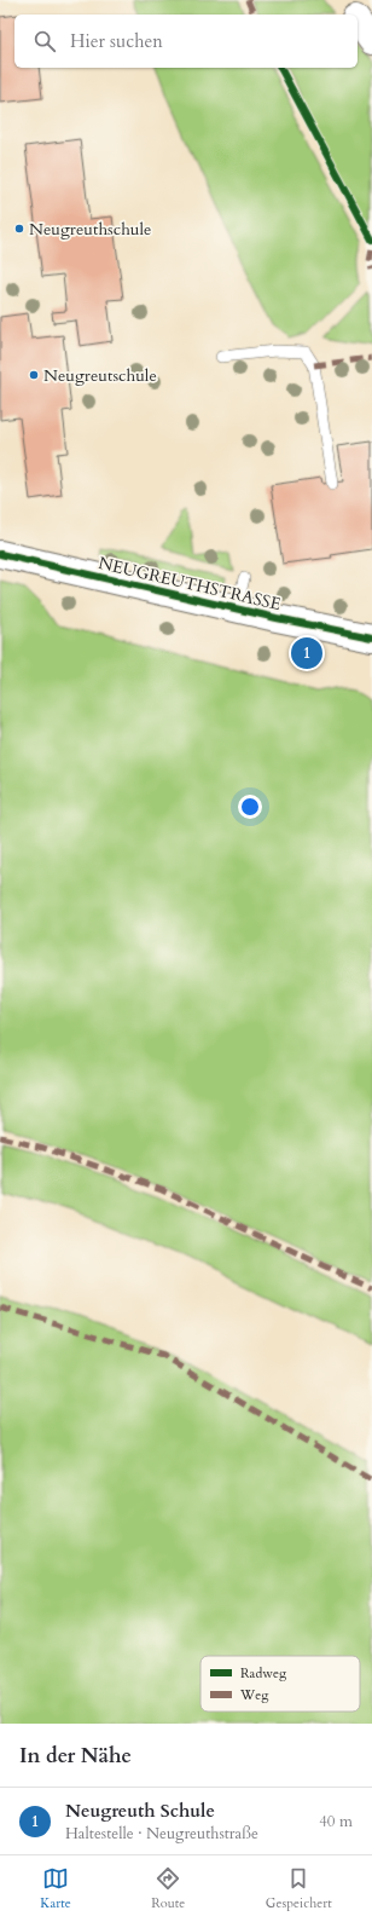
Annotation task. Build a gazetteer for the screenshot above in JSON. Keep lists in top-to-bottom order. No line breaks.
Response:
{"streets":{"street":["NEUGREUTHSTRASSE"]},"places":["Neugreuthschule","Neugreutschule"],"legend":["Radweg","Weg"],"page":{"search":"Hier suchen","pins":"1","heading":"In der Nähe","list":[{"mark":"1","name":"Neugreuth Schule","note":"Haltestelle · Neugreuthstraße","value":"40 m"}],"nav":["Karte","Route","Gespeichert"]}}
